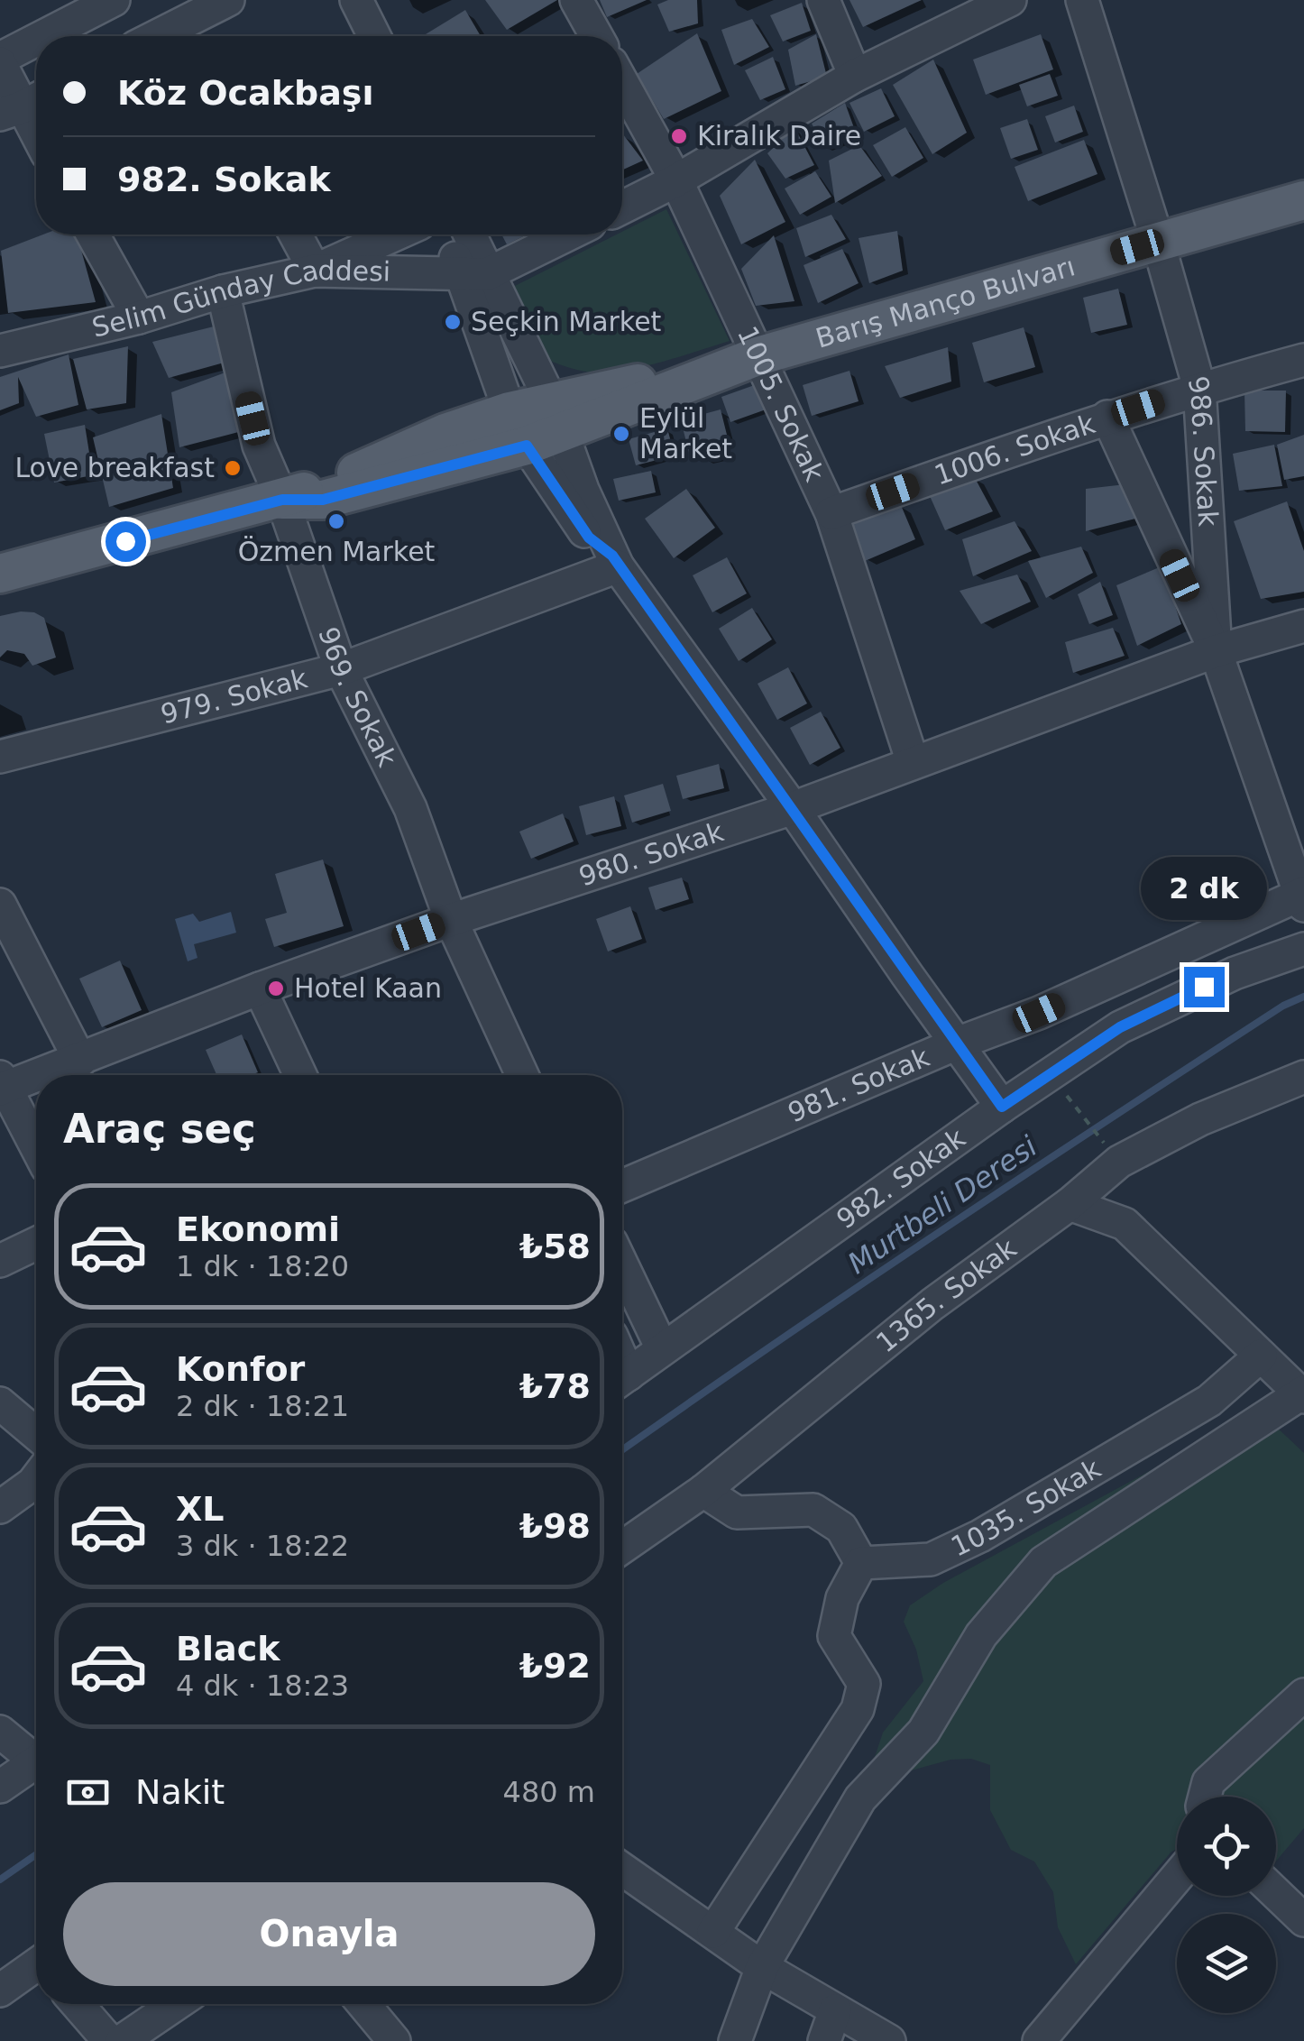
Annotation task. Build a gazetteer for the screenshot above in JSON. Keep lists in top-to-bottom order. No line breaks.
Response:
{"streets":{"main road":["Barış Manço Bulvarı"],"street":["Selim Günday Caddesi","1005. Sokak","1006. Sokak","986. Sokak","969. Sokak","979. Sokak","980. Sokak","981. Sokak","982. Sokak","1365. Sokak","1035. Sokak"]},"crossings":[["Selim Günday Caddesi","969. Sokak"],["Barış Manço Bulvarı","1005. Sokak"],["Barış Manço Bulvarı","986. Sokak"],["Barış Manço Bulvarı","969. Sokak"],["1005. Sokak","1006. Sokak"],["1005. Sokak","980. Sokak"],["1006. Sokak","986. Sokak"],["986. Sokak","980. Sokak"],["986. Sokak","981. Sokak"],["969. Sokak","979. Sokak"],["969. Sokak","980. Sokak"]],"water":["Murtbeli Deresi"],"places":["Kiralık Daire","Seçkin Market","Eylül Market","Love breakfast","Özmen Market","Hotel Kaan"],"page":{"banner":["Köz Ocakbaşı","982. Sokak"],"bubble":"2 dk","heading":"Araç seç","list":[{"name":"Ekonomi","note":"1 dk · 18:20","value":"₺58"},{"name":"Konfor","note":"2 dk · 18:21","value":"₺78"},{"name":"XL","note":"3 dk · 18:22","value":"₺98"},{"name":"Black","note":"4 dk · 18:23","value":"₺92"}],"pay":["Nakit","480 m"],"buttons":"Onayla"}}
